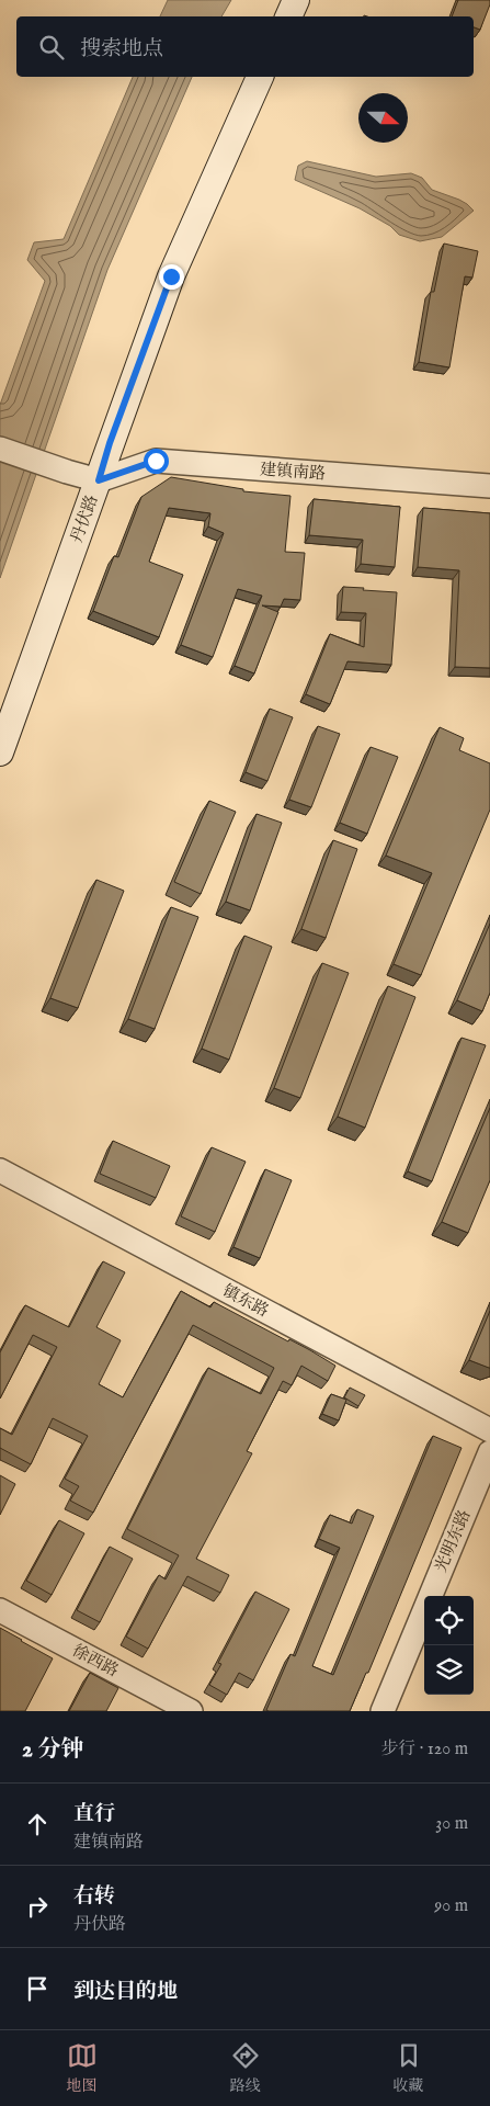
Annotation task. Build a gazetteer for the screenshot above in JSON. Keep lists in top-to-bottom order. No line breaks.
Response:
{"streets":{"main road":["丹伏路"],"street":["建镇南路","镇东路","光明东路","徐西路"]},"crossings":[["建镇南路","丹伏路"]],"north":"right","page":{"search":"搜索地点","heading":["2 分钟","步行 · 120 m"],"list":[["直行","建镇南路","30 m"],["右转","丹伏路","90 m"],"到达目的地"],"nav":["地图","路线","收藏"]}}
